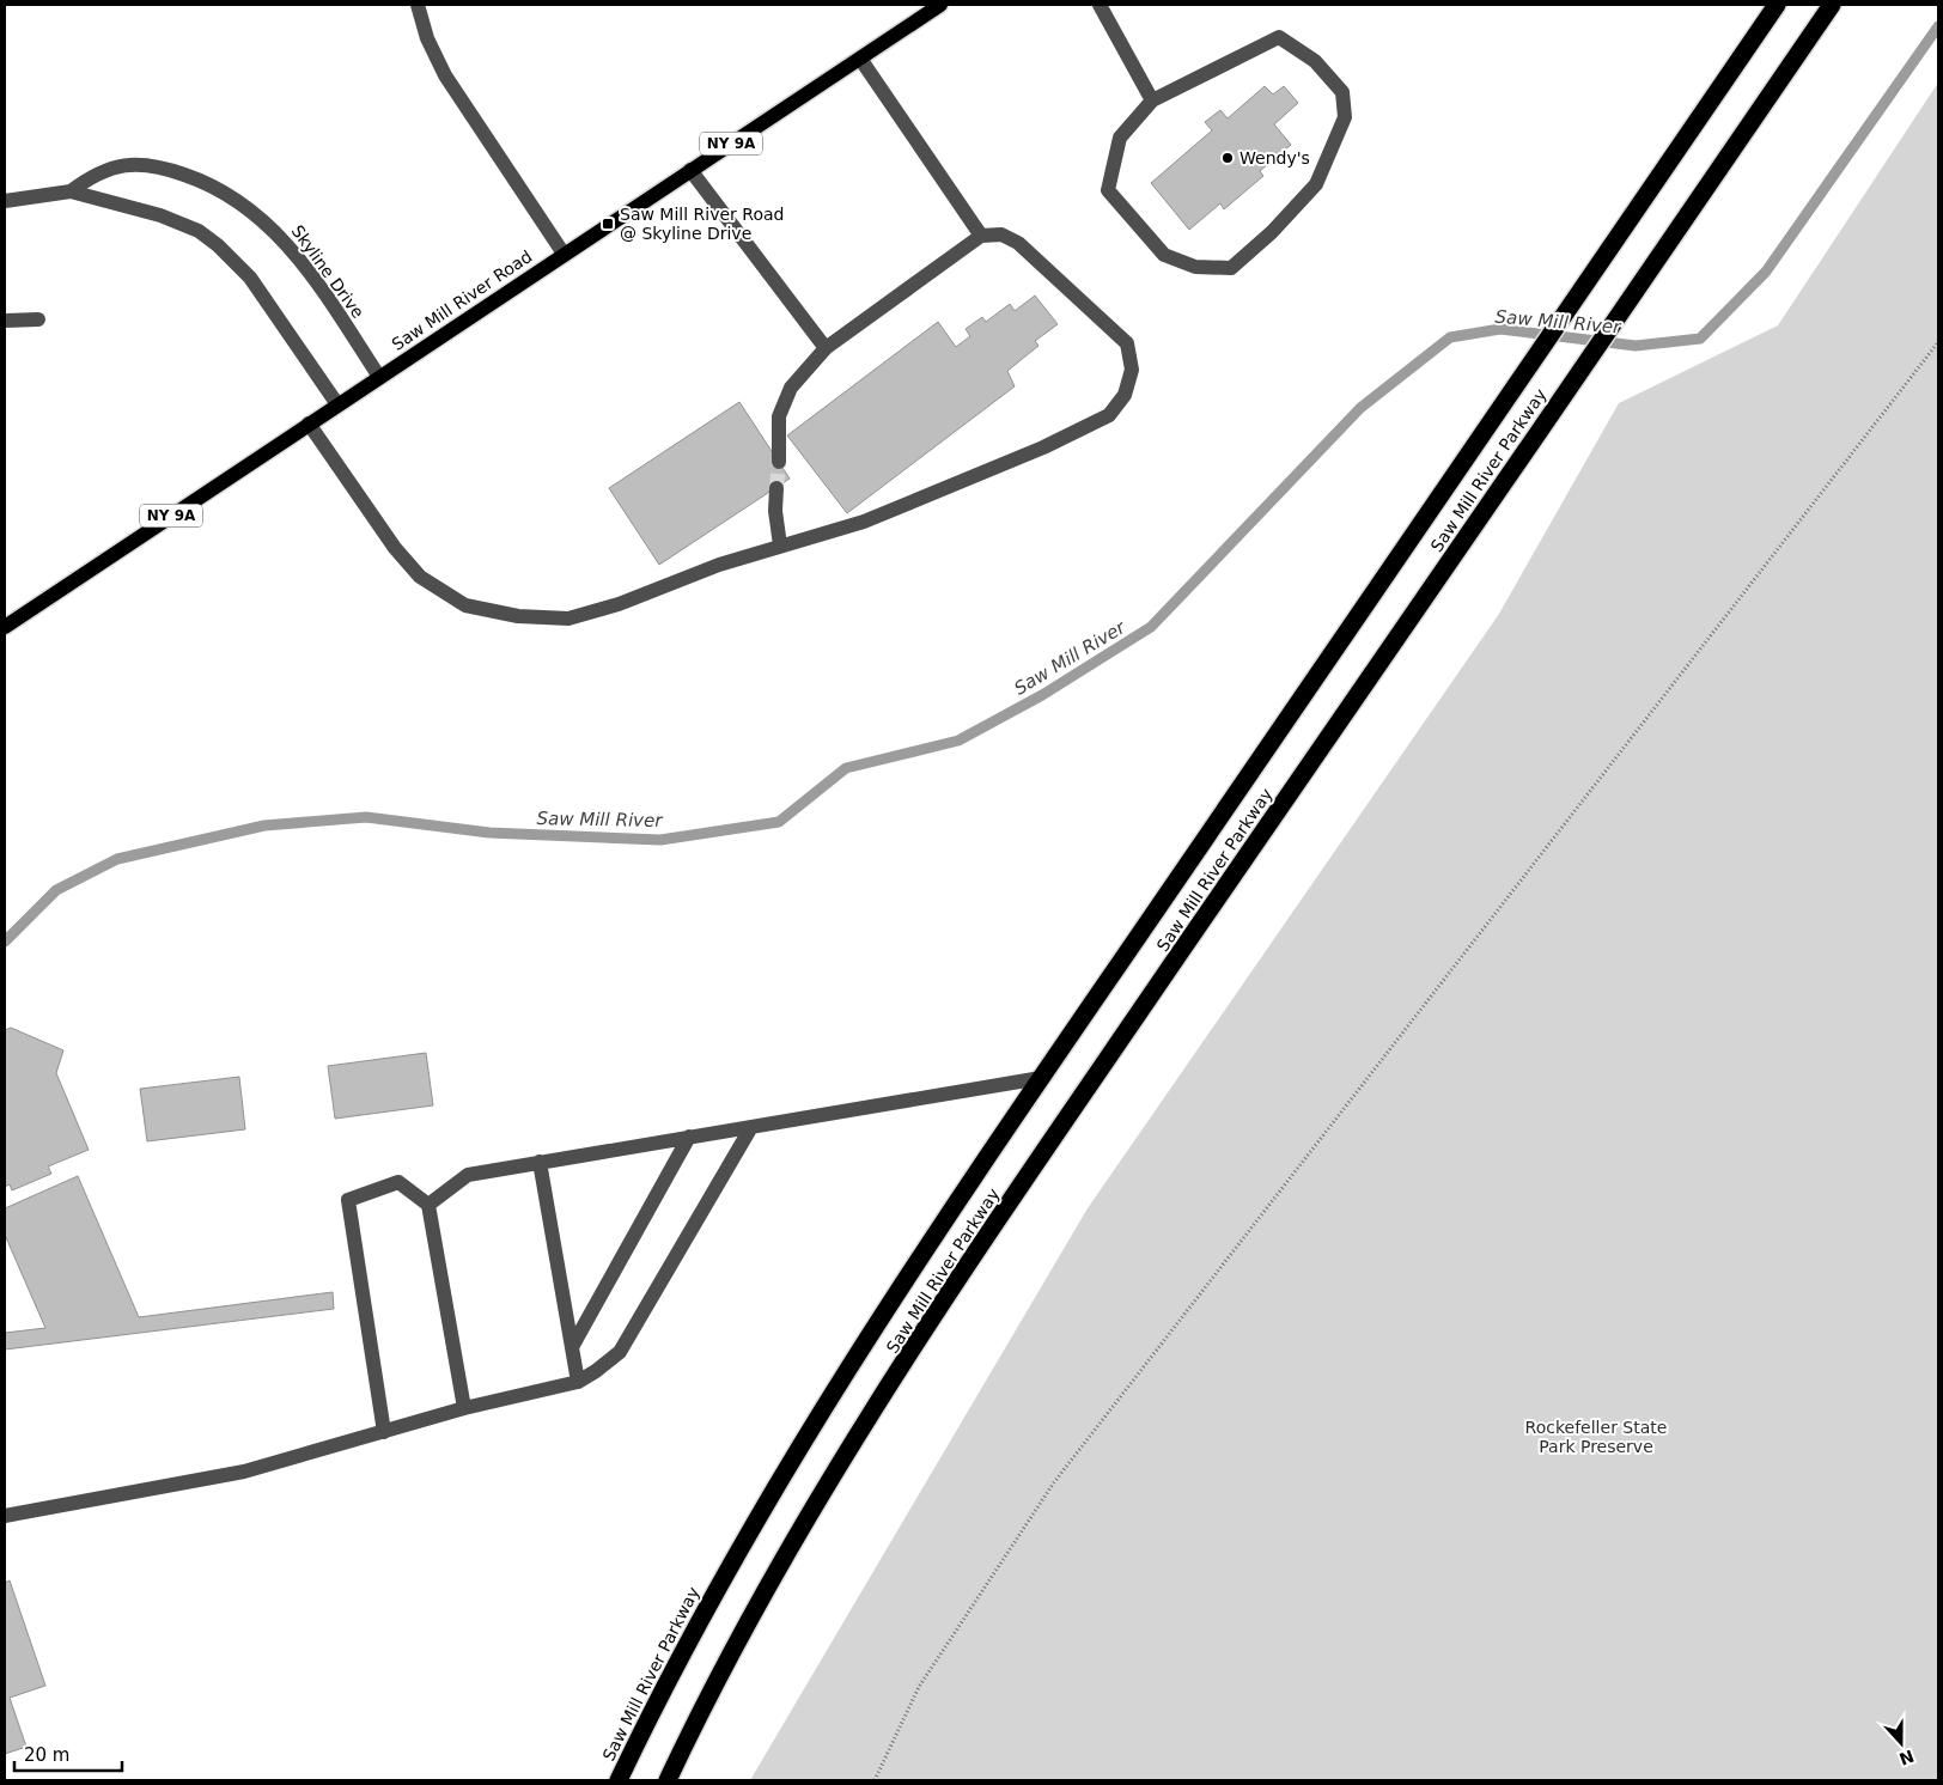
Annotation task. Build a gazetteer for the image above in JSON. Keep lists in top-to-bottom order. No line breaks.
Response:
{"streets":{"highway":["Saw Mill River Parkway"],"main road":["NY 9A","Saw Mill River Road"],"street":["Skyline Drive"]},"crossings":[["Skyline Drive","Saw Mill River Road"]],"water":["Saw Mill River"],"parks":["Rockefeller State Park Preserve"],"places":{"other":["Wendy's"],"transit":["Saw Mill River Road @ Skyline Drive"]},"scale_bar":"20 m","north":"bottom"}
